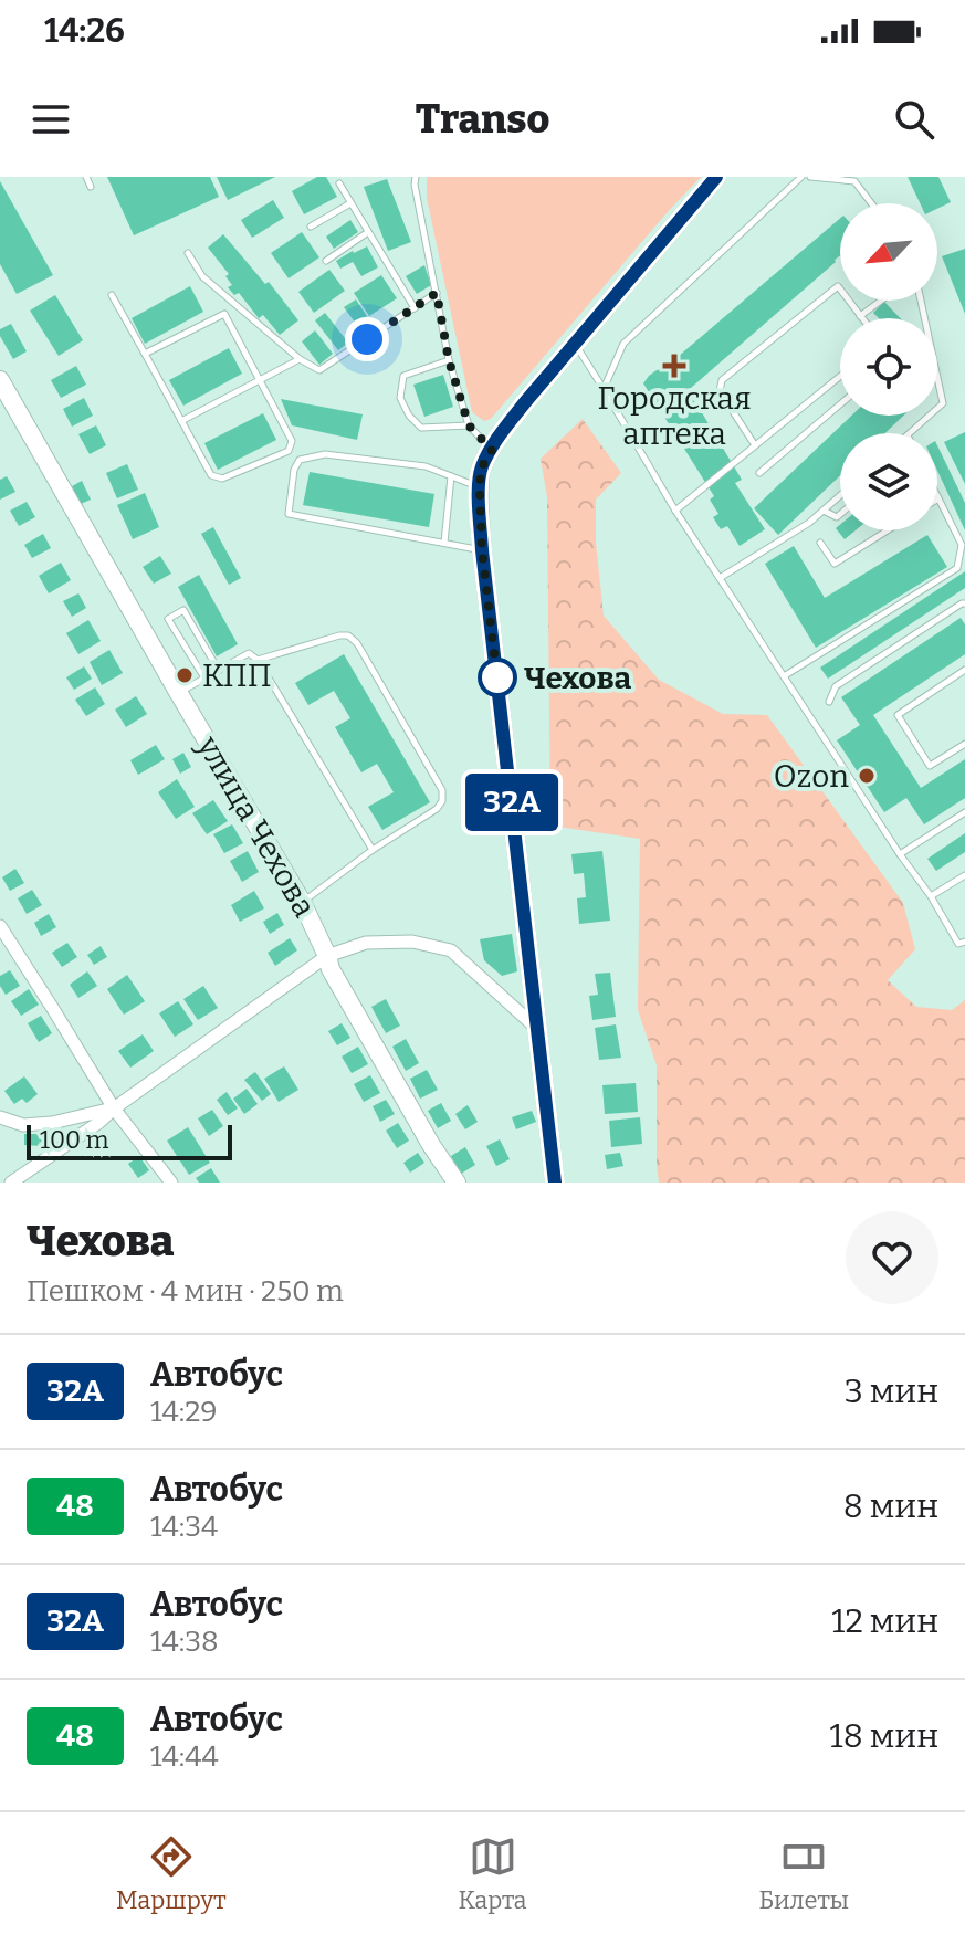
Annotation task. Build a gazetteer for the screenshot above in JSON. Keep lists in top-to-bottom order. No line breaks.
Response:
{"streets":{"main road":["улица Чехова"]},"places":{"health":["Городская аптека"],"other":["КПП","Чехова","Ozon"]},"lines":["bus line 32A"],"scale_bar":"100 m","north":"bottom left","page":{"status":"14:26","header":"Transo","on_map":"32A","scale":"100 m","heading":["Чехова","Пешком · 4 мин · 250 m"],"list":[{"mark":"32A","name":"Автобус","note":"14:29","value":"3 мин"},{"mark":"48","name":"Автобус","note":"14:34","value":"8 мин"},{"mark":"32A","name":"Автобус","note":"14:38","value":"12 мин"},{"mark":"48","name":"Автобус","note":"14:44","value":"18 мин"}],"tabs":["Маршрут","Карта","Билеты"]}}
